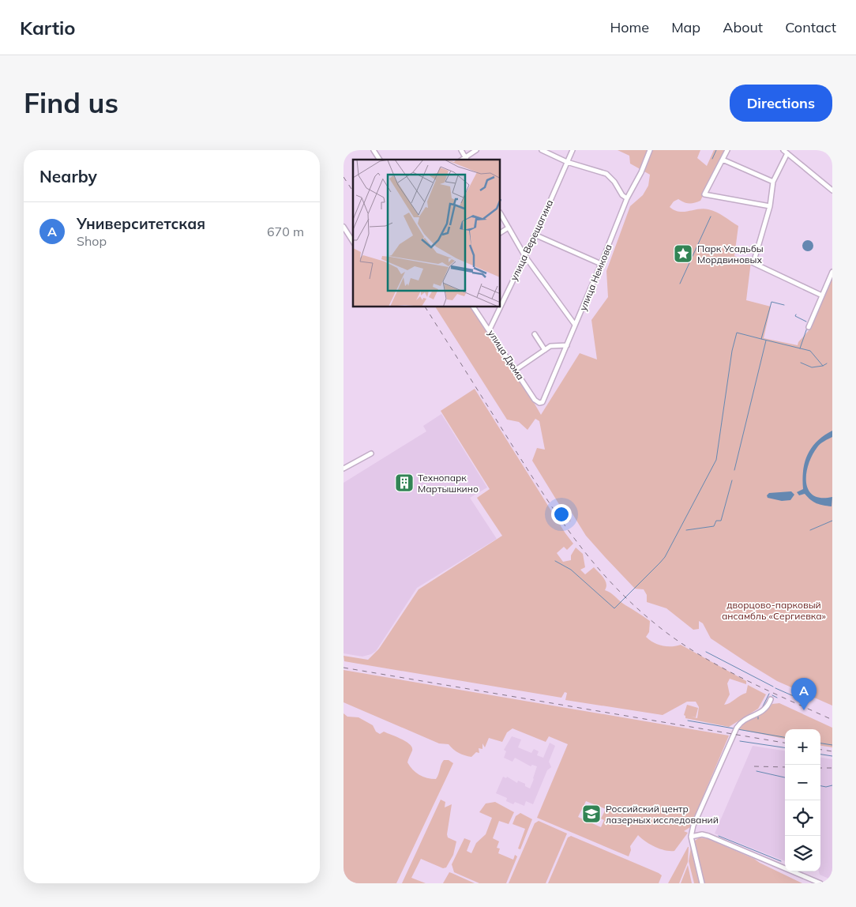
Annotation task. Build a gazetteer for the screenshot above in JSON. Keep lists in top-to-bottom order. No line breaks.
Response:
{"streets":{"street":["улица Верещагина","улица Немкова","улица Дюма"]},"crossings":[["улица Верещагина","улица Дюма"],["улица Немкова","улица Дюма"]],"parks":["дворцово-парковый ансамбль «Сергиевка»"],"places":{"place":["Парк Усадьбы Мордвиновых"],"building":["Технопарк Мартышкино"],"school or university":["Российский центр лазерных исследований"]},"page":{"header":"Kartio","nav":["Home","Map","About","Contact"],"buttons":"Directions","title":"Find us","heading":"Nearby","list":[{"mark":"A","name":"Университетская","note":"Shop","value":"670 m"}],"pins":"A","map_buttons":["+","−"]}}
